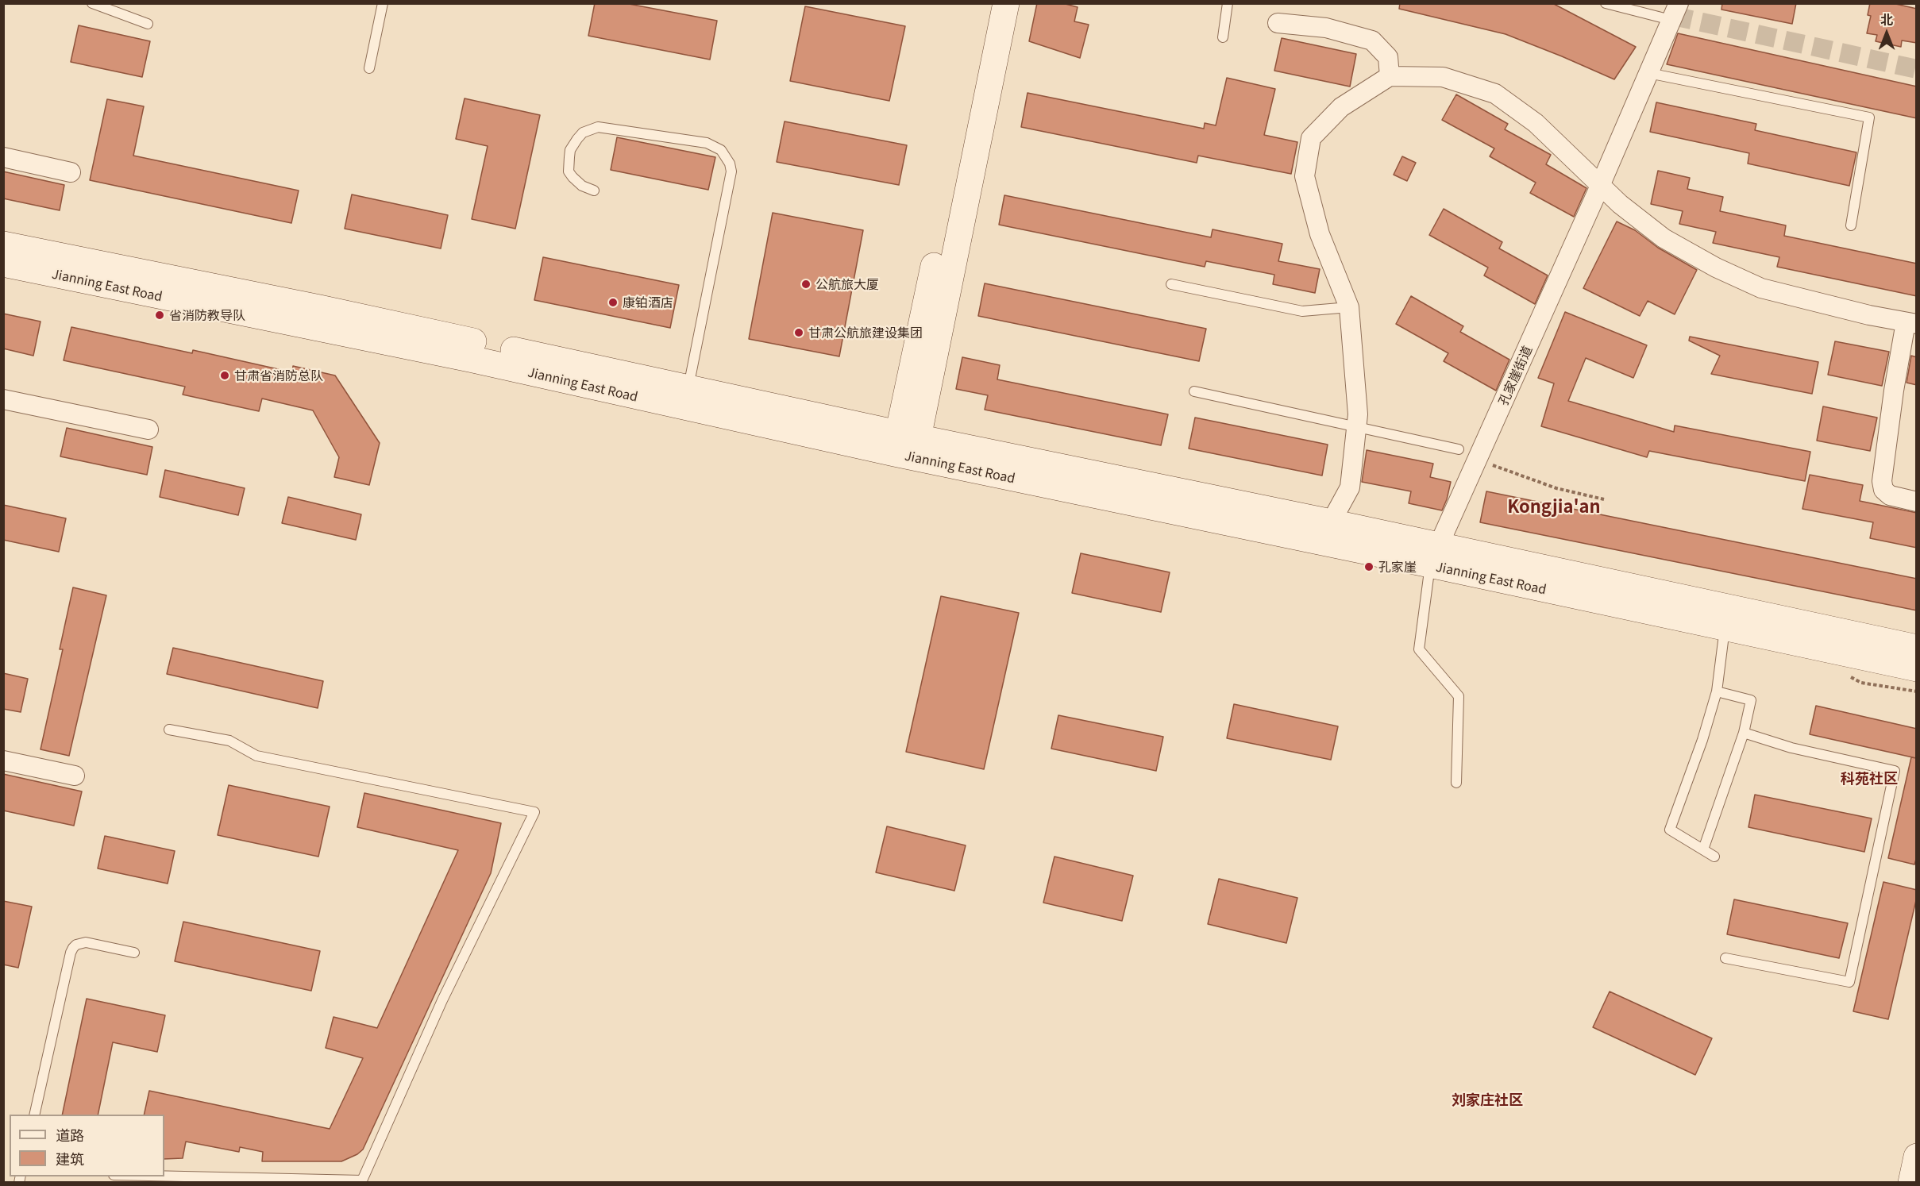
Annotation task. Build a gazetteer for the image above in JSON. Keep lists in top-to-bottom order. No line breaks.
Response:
{"streets":{"main road":["Jianning East Road"],"street":["孔家崖街道"]},"crossings":[["Jianning East Road","孔家崖街道"]],"districts":["Kongjia'an","科苑社区","刘家庄社区"],"places":["公航旅大厦","康铂酒店","省消防教导队","甘肃公航旅建设集团","甘肃省消防总队","孔家崖"],"legend":["道路","建筑"],"north":"top"}
